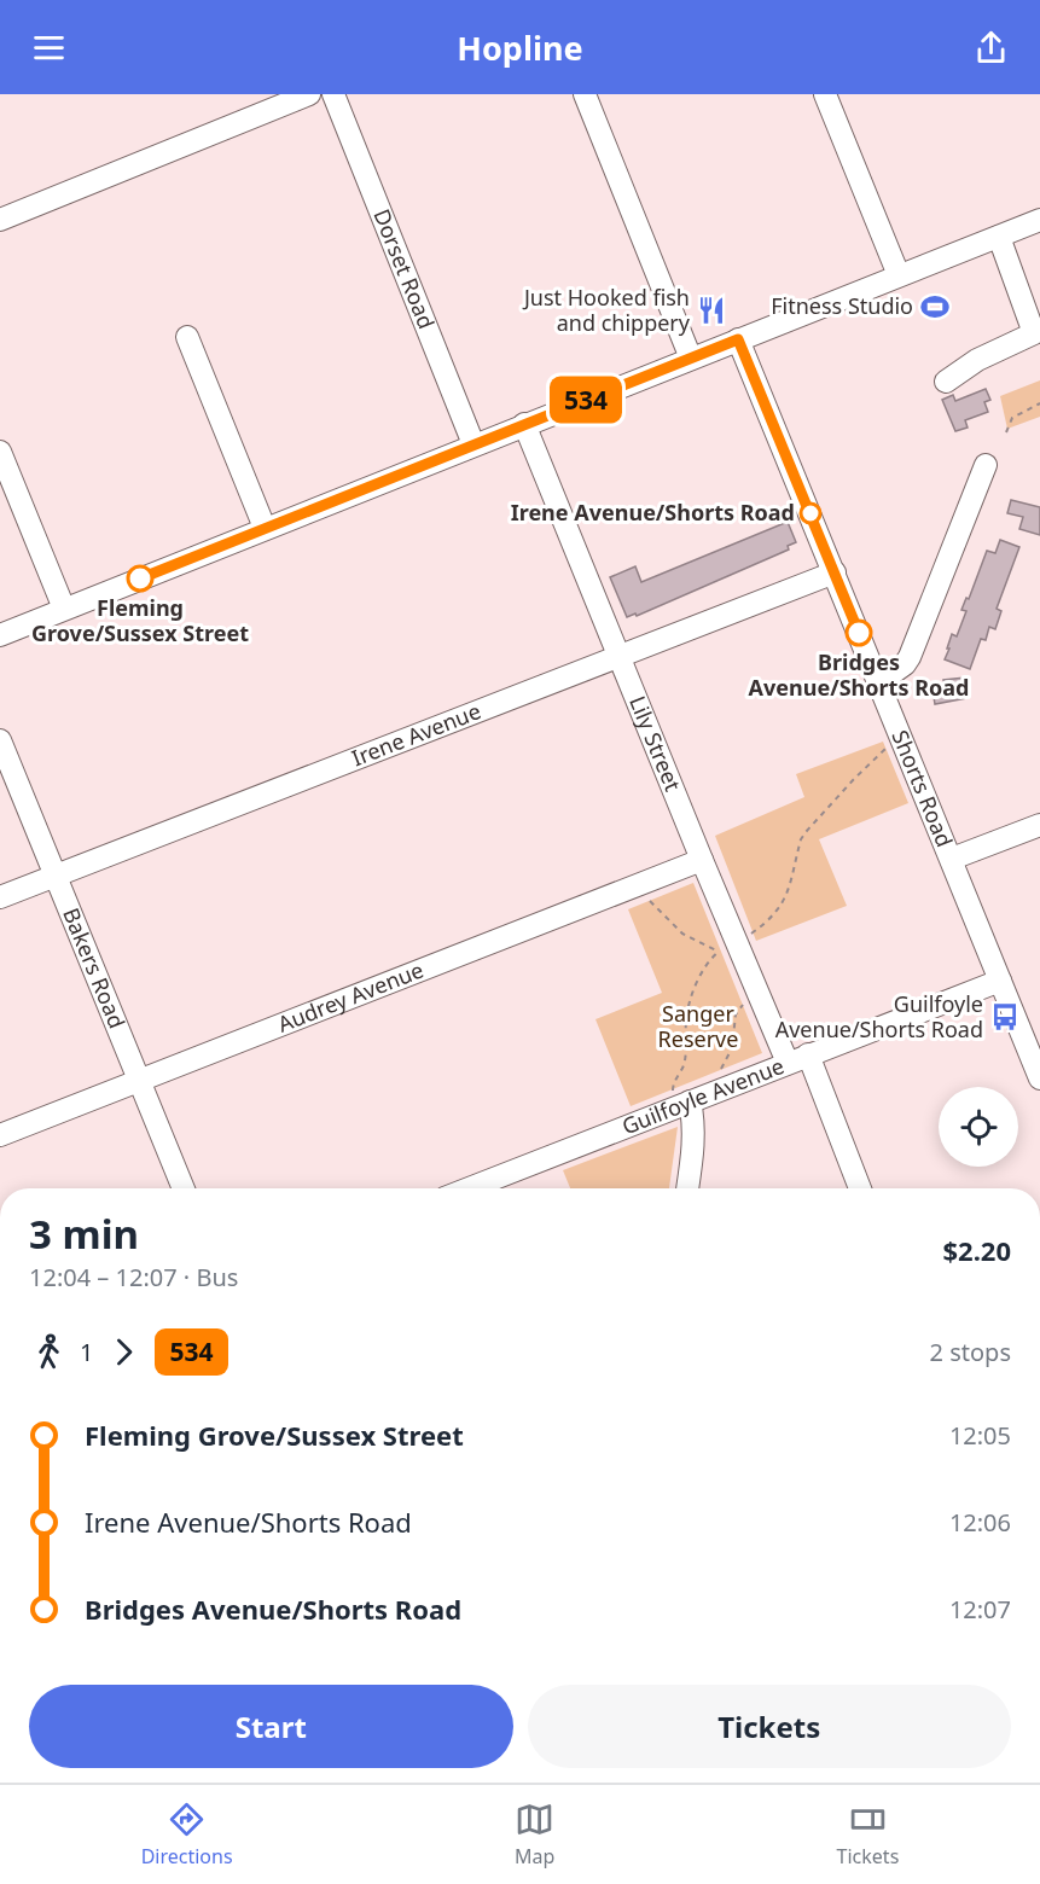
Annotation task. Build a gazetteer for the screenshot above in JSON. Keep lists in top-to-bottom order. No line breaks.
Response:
{"streets":{"street":["Dorset Road","Irene Avenue","Lily Street","Shorts Road","Bakers Road","Audrey Avenue","Guilfoyle Avenue"]},"crossings":[["Irene Avenue","Lily Street"],["Irene Avenue","Shorts Road"],["Irene Avenue","Bakers Road"],["Lily Street","Audrey Avenue"],["Lily Street","Guilfoyle Avenue"],["Shorts Road","Guilfoyle Avenue"],["Bakers Road","Audrey Avenue"]],"parks":["Sanger Reserve"],"places":{"sports":["Fitness Studio"],"restaurant":["Just Hooked fish and chippery"],"other":["Irene Avenue/Shorts Road","Fleming Grove/Sussex Street","Bridges Avenue/Shorts Road"],"bus stop":["Guilfoyle Avenue/Shorts Road"]},"lines":["bus line 534"],"page":{"header":"Hopline","on_map":"534","heading":["3 min","12:04 – 12:07 · Bus","$2.20"],"legs":["1","534","2 stops"],"list":[{"name":"Fleming Grove/Sussex Street","value":"12:05"},{"name":"Irene Avenue/Shorts Road","value":"12:06"},{"name":"Bridges Avenue/Shorts Road","value":"12:07"}],"buttons":["Start","Tickets"],"tabs":["Directions","Map","Tickets"]}}
